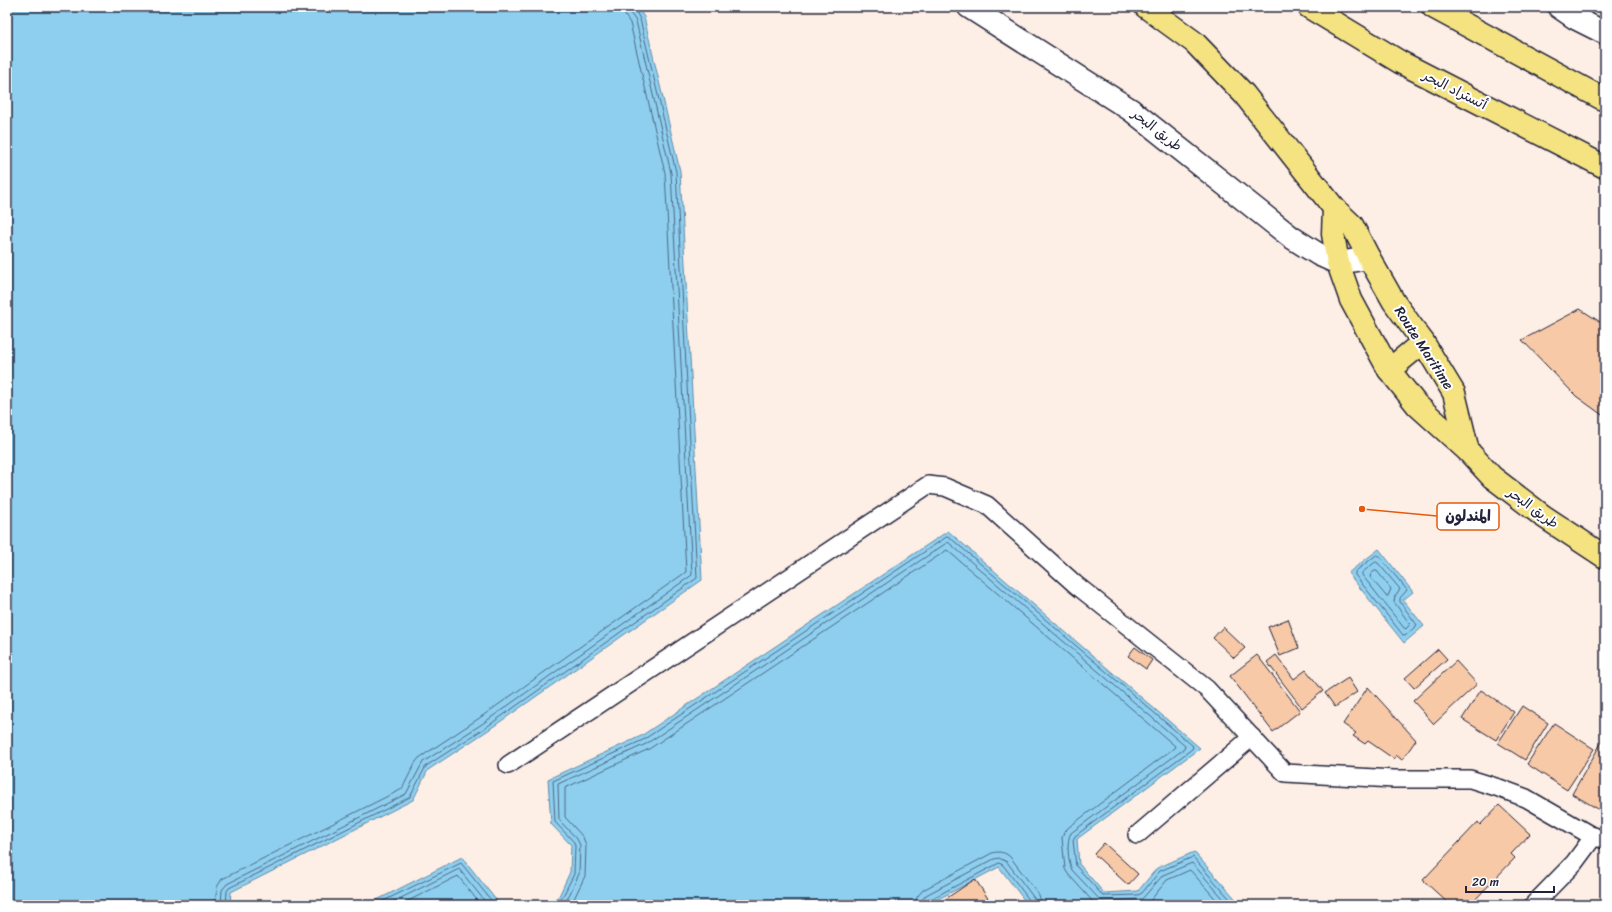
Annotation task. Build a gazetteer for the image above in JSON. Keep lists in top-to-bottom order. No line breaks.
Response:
{"streets":{"highway":["أتستراد البحر","طريق البحر","Route Maritime"]},"crossings":[["طريق البحر","Route Maritime"]],"places":["المندلون"],"scale_bar":"20 m"}
